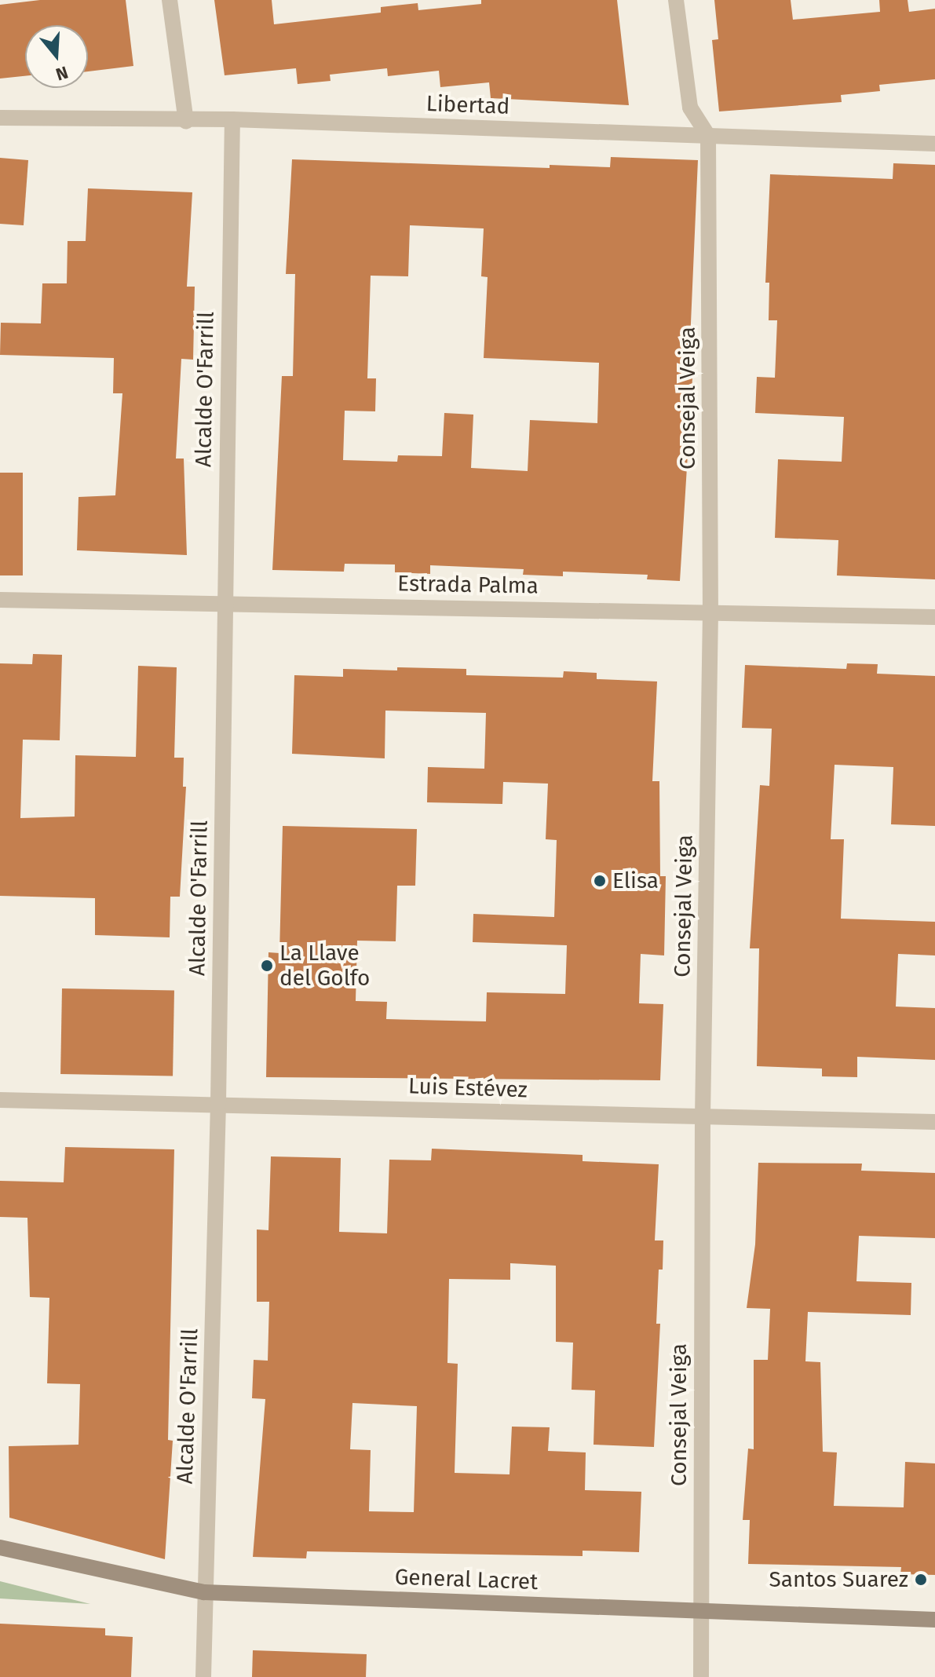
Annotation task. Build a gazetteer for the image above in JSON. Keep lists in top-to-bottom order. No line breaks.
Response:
{"streets":{"main road":["General Lacret"],"street":["Libertad","Alcalde O'Farrill","Consejal Veiga","Estrada Palma","Luis Estévez"]},"crossings":[["Libertad","Alcalde O'Farrill"],["Libertad","Consejal Veiga"],["Alcalde O'Farrill","Estrada Palma"],["Alcalde O'Farrill","Luis Estévez"],["Alcalde O'Farrill","General Lacret"],["Consejal Veiga","Estrada Palma"],["Consejal Veiga","Luis Estévez"],["Consejal Veiga","General Lacret"]],"places":["Elisa","La Llave del Golfo","Santos Suarez"],"north":"bottom"}
